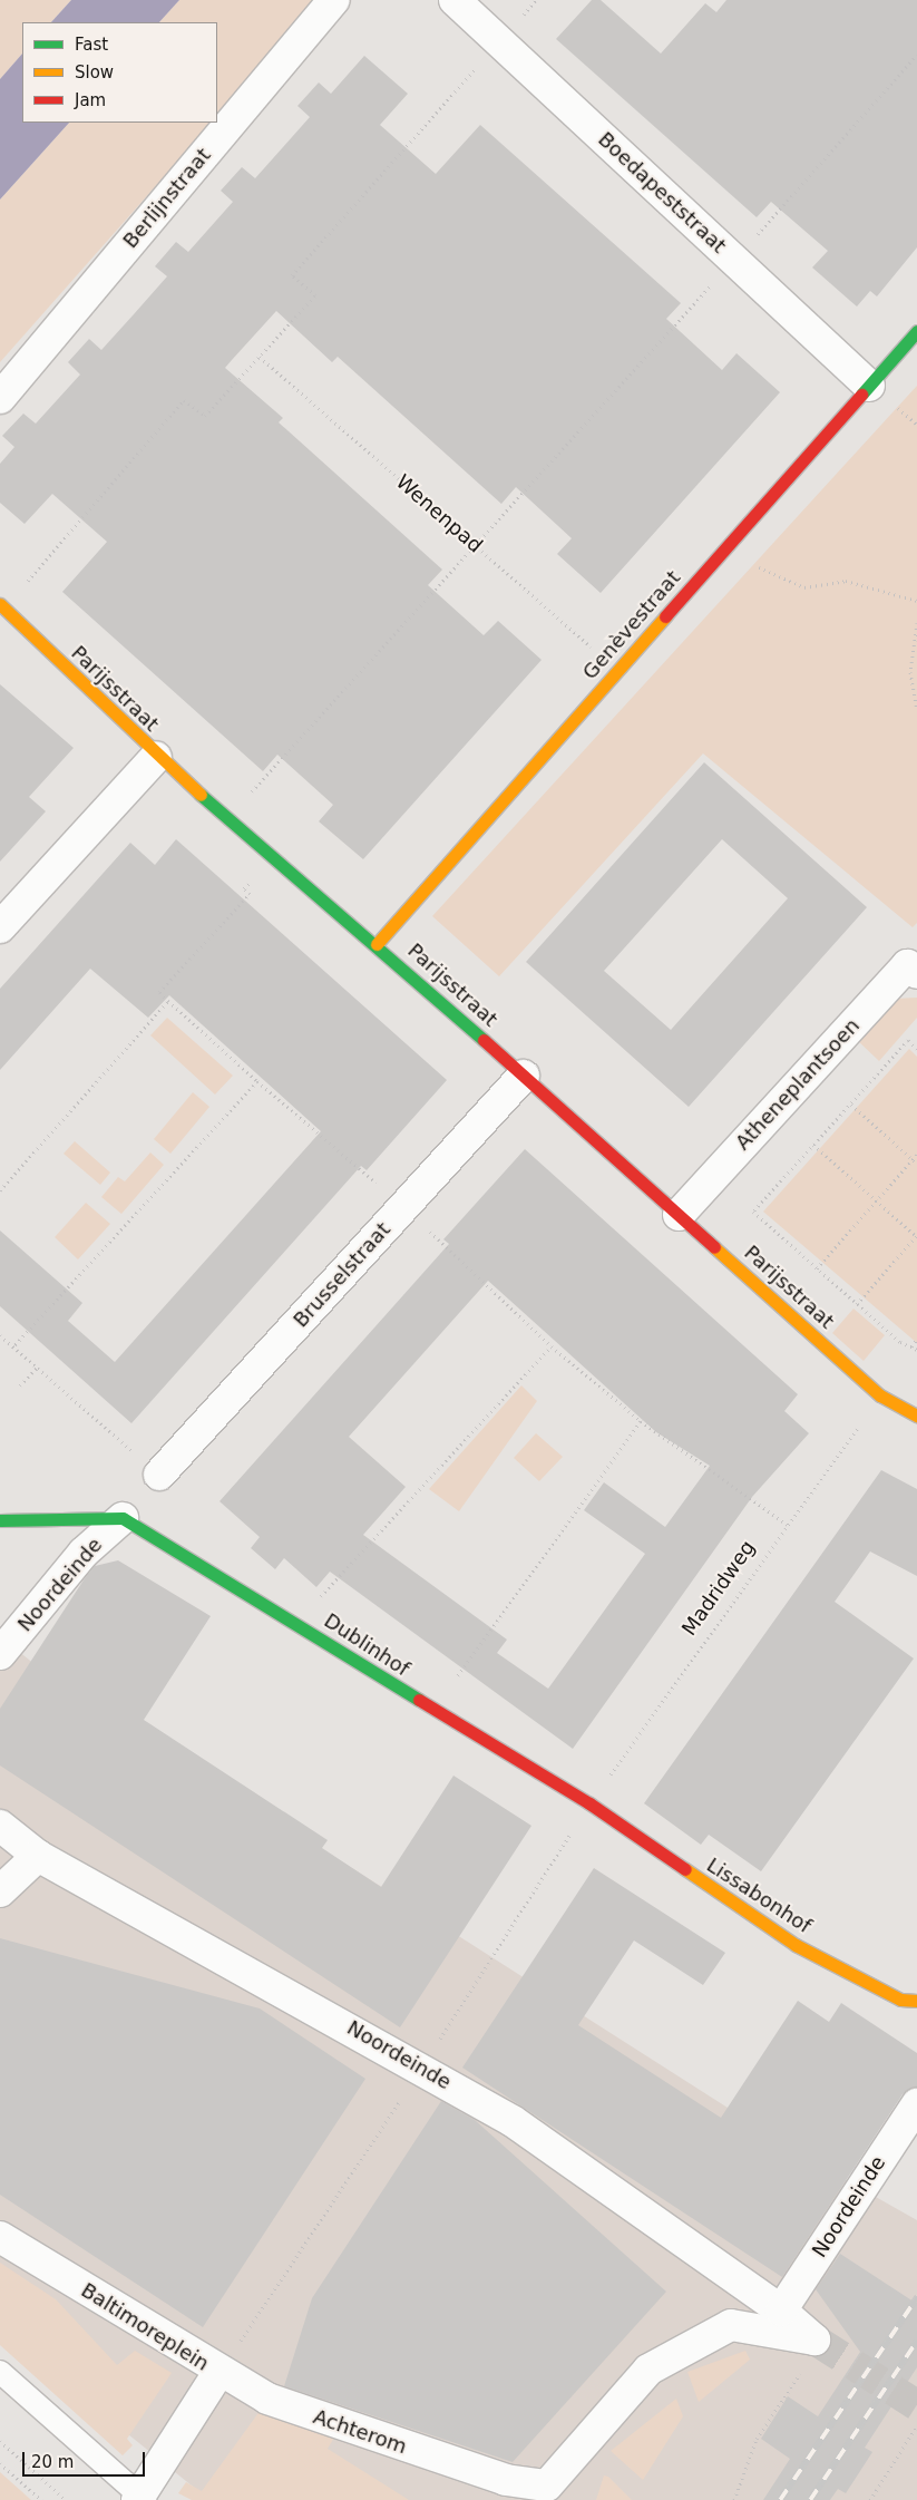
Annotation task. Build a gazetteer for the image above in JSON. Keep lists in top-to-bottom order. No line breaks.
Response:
{"streets":{"street":["Boedapeststraat","Berlijnstraat","Genèvestraat","Parijsstraat","Atheneplantsoen","Brusselstraat","Noordeinde","Dublinhof","Lissabonhof","Baltimoreplein","Achterom"],"path":["Wenenpad","Madridweg"]},"crossings":[["Boedapeststraat","Genèvestraat"],["Wenenpad","Genèvestraat"],["Genèvestraat","Parijsstraat"],["Parijsstraat","Atheneplantsoen"],["Parijsstraat","Brusselstraat"],["Parijsstraat","Madridweg"],["Noordeinde","Dublinhof"],["Noordeinde","Achterom"],["Madridweg","Dublinhof"],["Madridweg","Lissabonhof"],["Dublinhof","Lissabonhof"],["Baltimoreplein","Achterom"]],"legend":["Fast","Slow","Jam"],"scale_bar":"20 m"}
